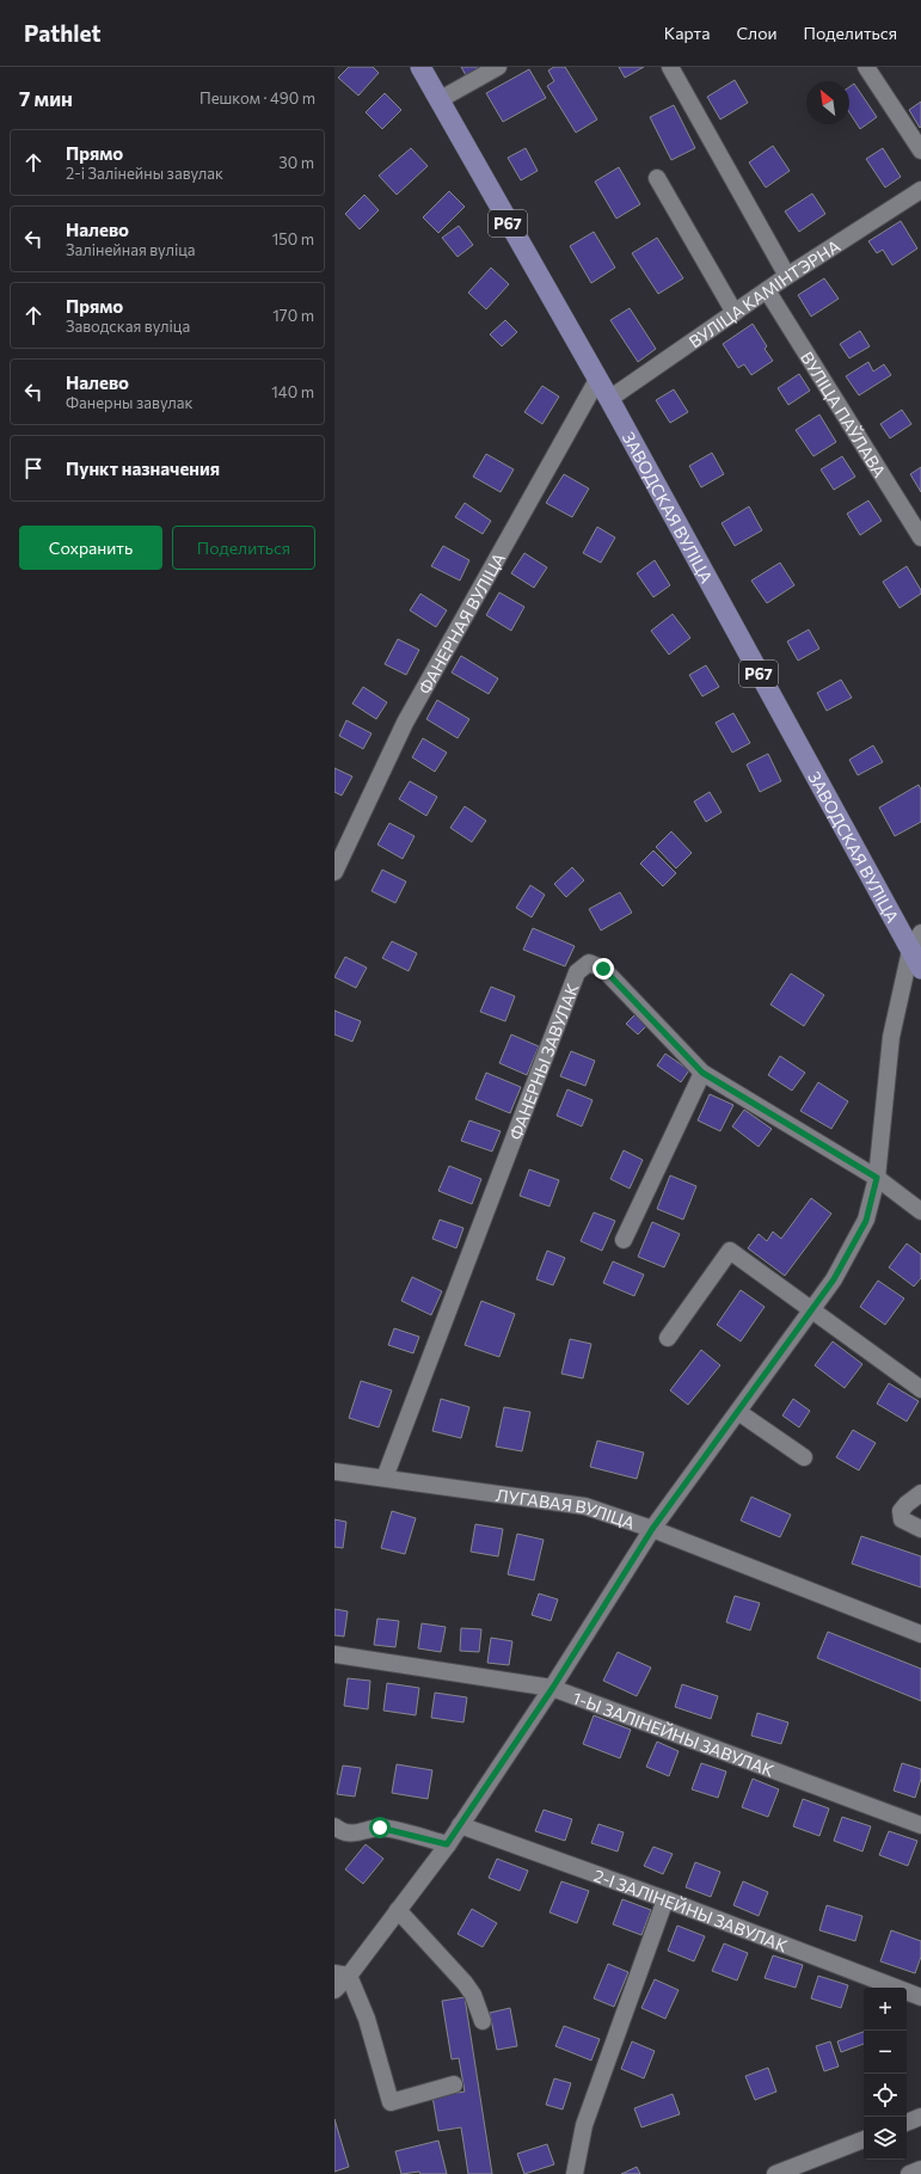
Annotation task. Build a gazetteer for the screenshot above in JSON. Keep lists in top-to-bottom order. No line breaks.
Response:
{"streets":{"main road":["Р67","ЗАВОДСКАЯ ВУЛІЦА"],"street":["ВУЛІЦА КАМІНТЭРНА","ВУЛІЦА ПАЎЛАВА","ФАНЕРНАЯ ВУЛІЦА","ФАНЕРНЫ ЗАВУЛАК","ЛУГАВАЯ ВУЛІЦА","1-Ы ЗАЛІНЕЙНЫ ЗАВУЛАК","2-І ЗАЛІНЕЙНЫ ЗАВУЛАК"]},"crossings":[["ВУЛІЦА КАМІНТЭРНА","ВУЛІЦА ПАЎЛАВА"],["ВУЛІЦА КАМІНТЭРНА","ЗАВОДСКАЯ ВУЛІЦА"],["ЗАВОДСКАЯ ВУЛІЦА","ФАНЕРНАЯ ВУЛІЦА"],["ФАНЕРНЫ ЗАВУЛАК","ЛУГАВАЯ ВУЛІЦА"]],"north":"top left","page":{"header":"Pathlet","nav":["Карта","Слои","Поделиться"],"heading":["7 мин","Пешком · 490 m"],"list":[["Прямо","2-і Залінейны завулак","30 m"],["Налево","Залінейная вуліца","150 m"],["Прямо","Заводская вуліца","170 m"],["Налево","Фанерны завулак","140 m"],"Пункт назначения"],"buttons":["Сохранить","Поделиться"],"map_buttons":["+","−"]}}
